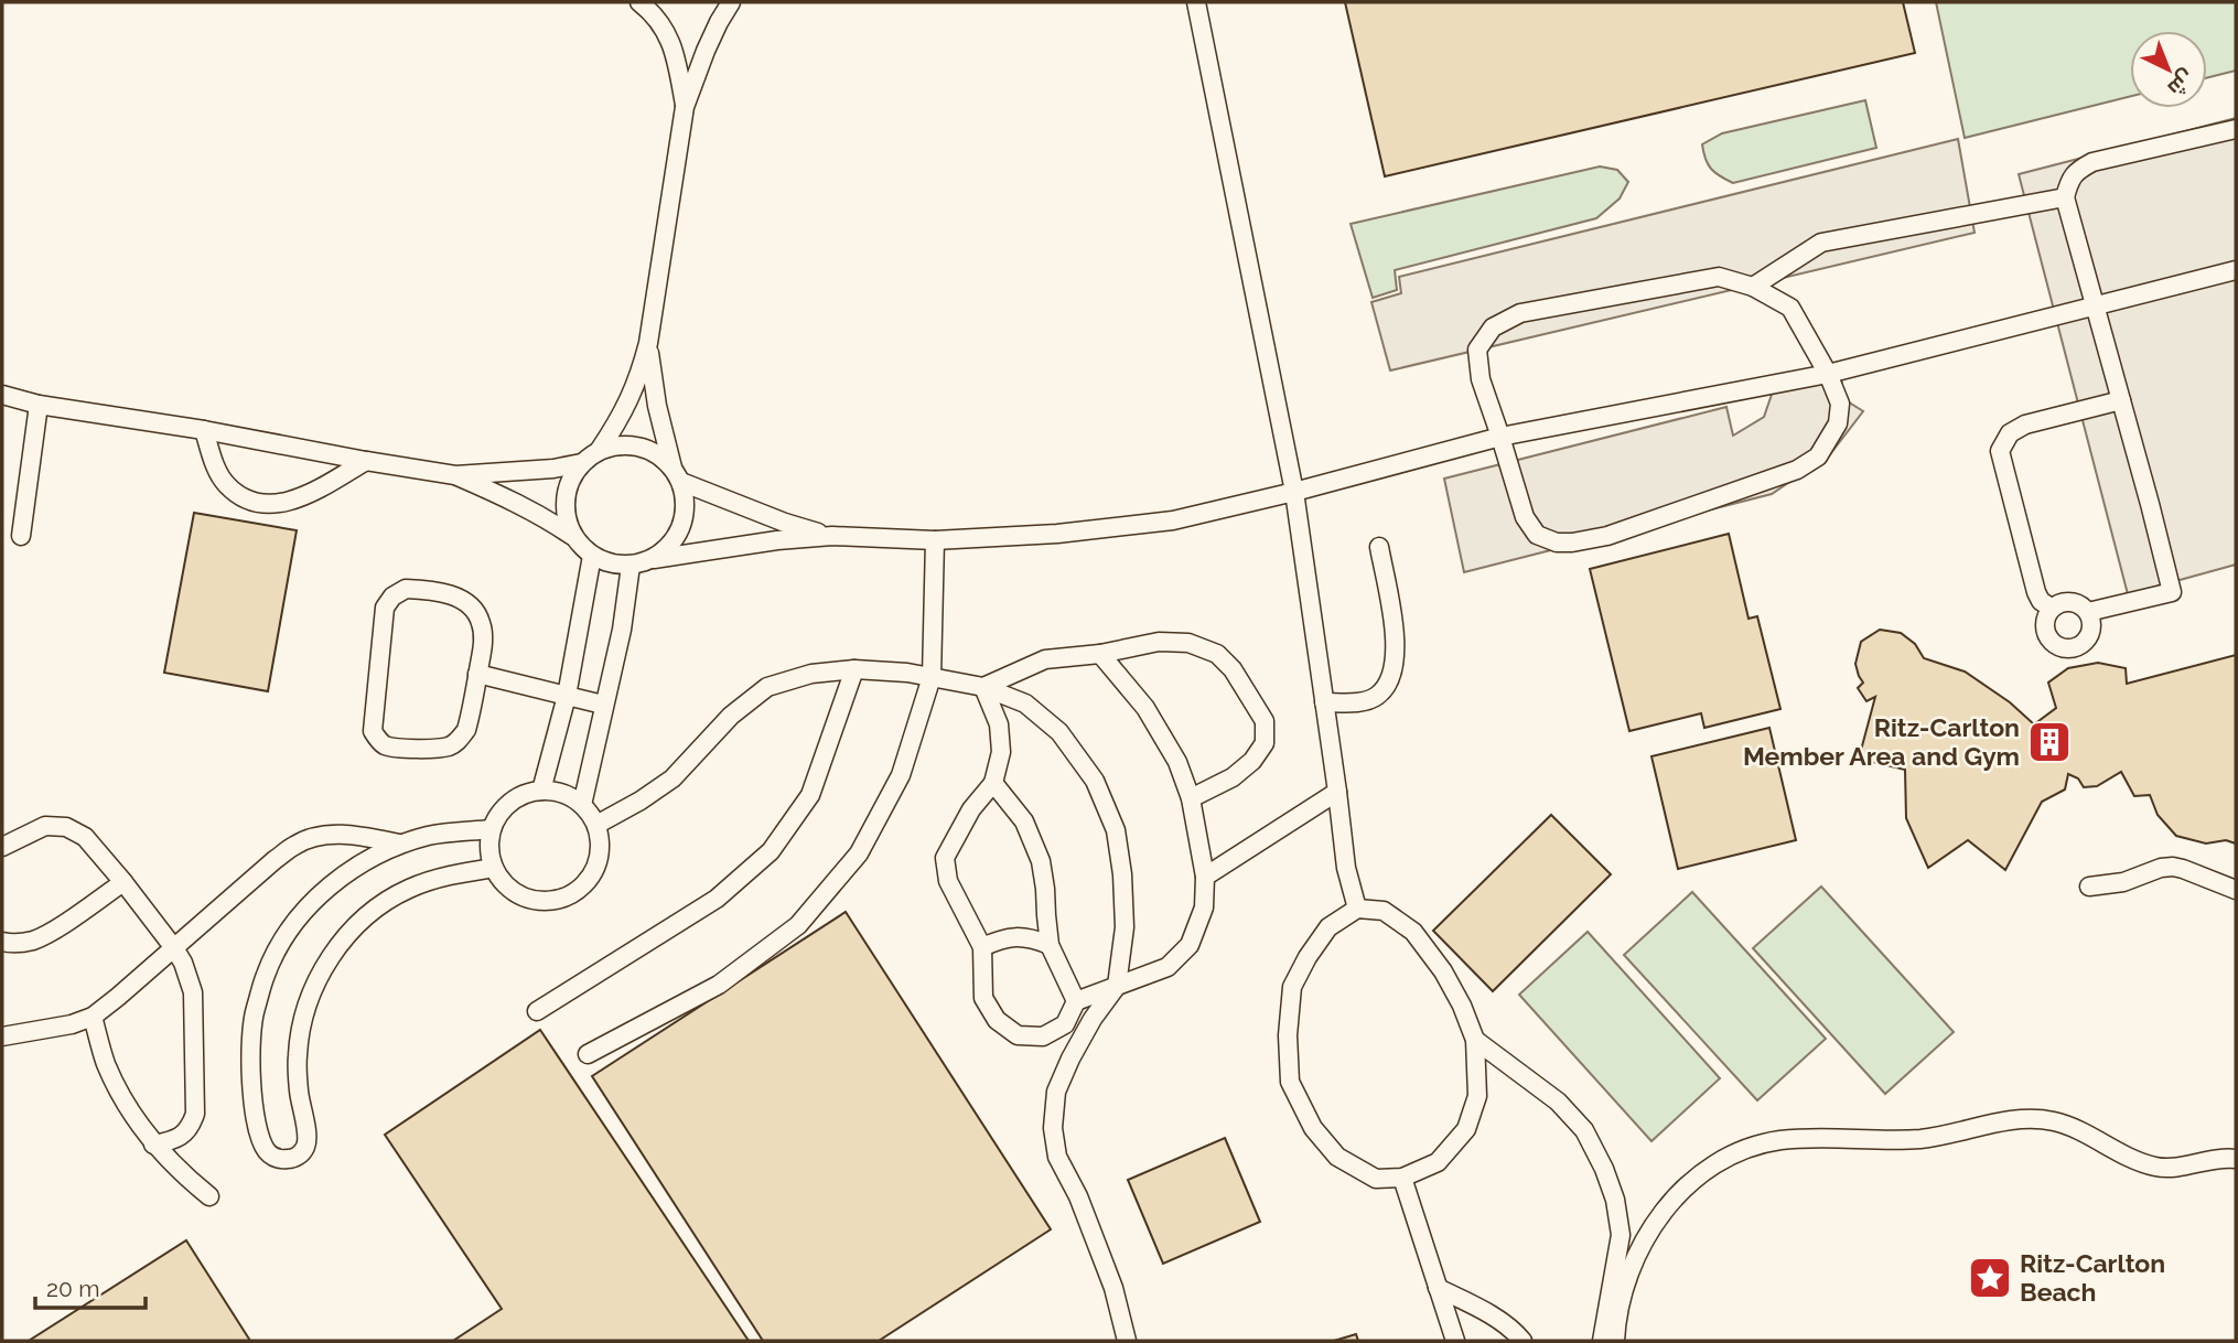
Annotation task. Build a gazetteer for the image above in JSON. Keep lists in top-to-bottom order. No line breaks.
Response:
{"places":{"building":["Ritz-Carlton Member Area and Gym"],"place":["Ritz-Carlton Beach"]},"scale_bar":"20 m","north":"bottom right"}
